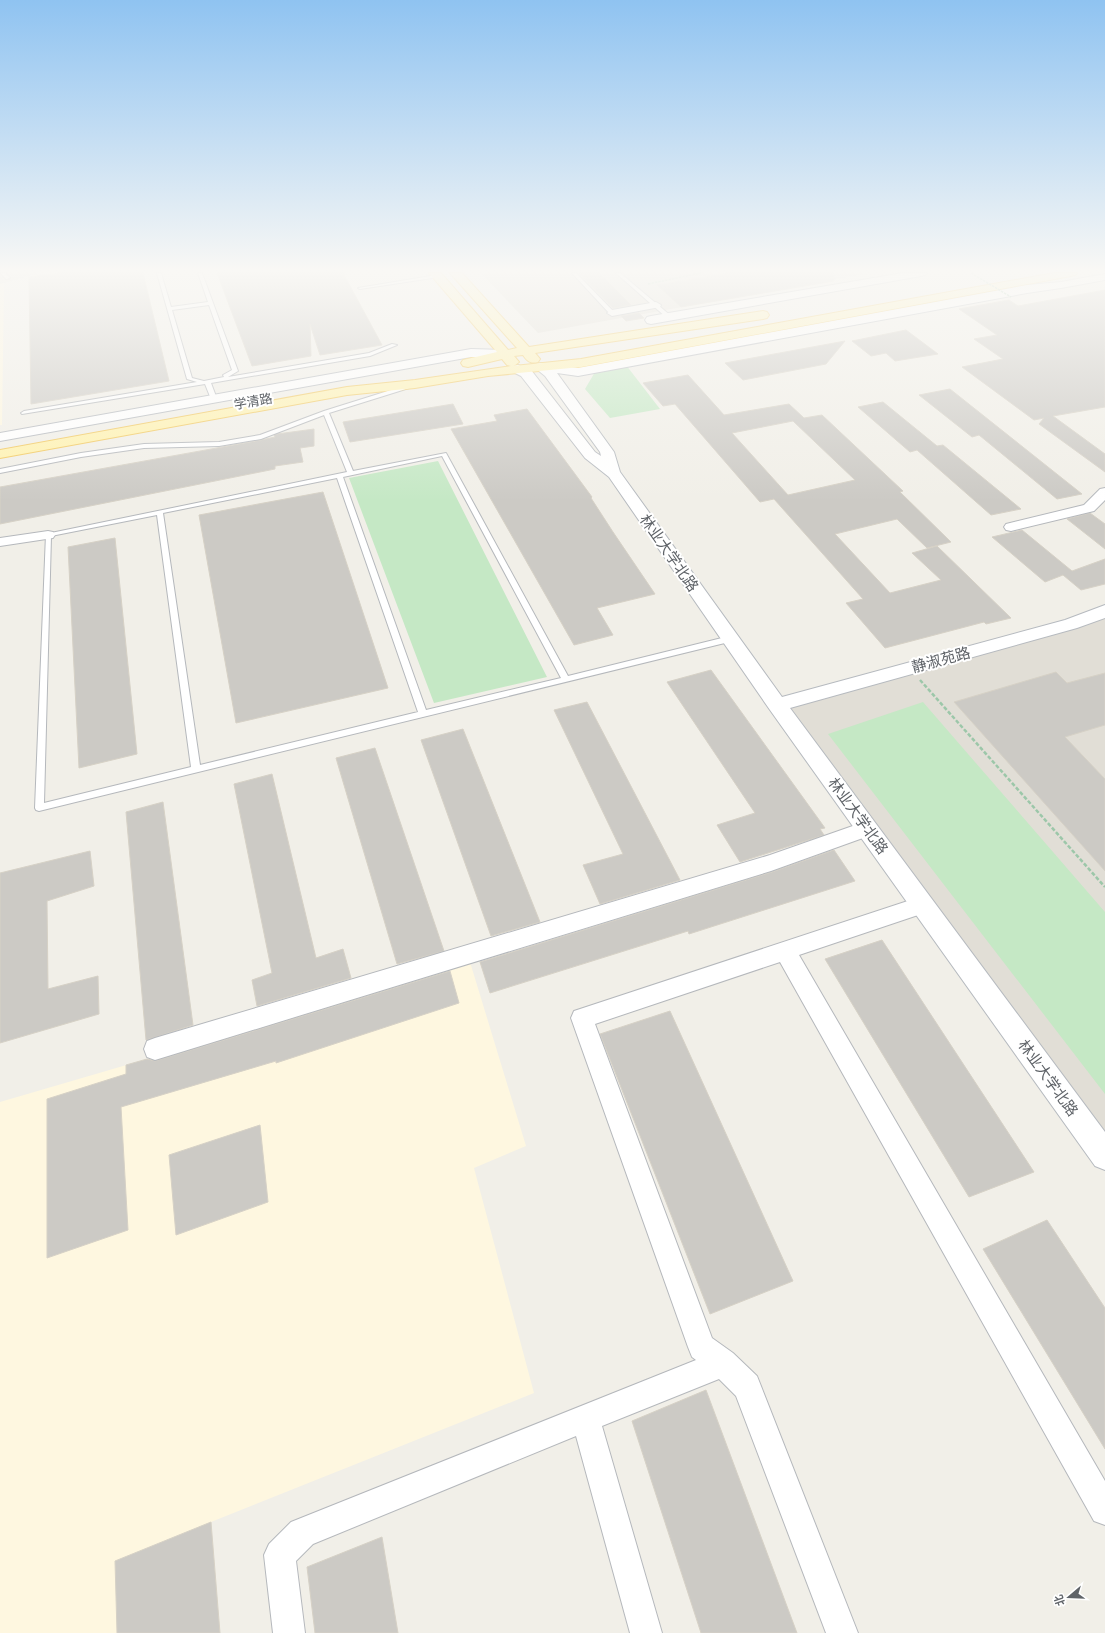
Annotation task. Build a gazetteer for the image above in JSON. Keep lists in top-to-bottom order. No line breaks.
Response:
{"streets":{"main road":["学清路"],"street":["林业大学北路","静淑苑路"]},"crossings":[["学清路","林业大学北路"],["林业大学北路","静淑苑路"]],"north":"left"}
